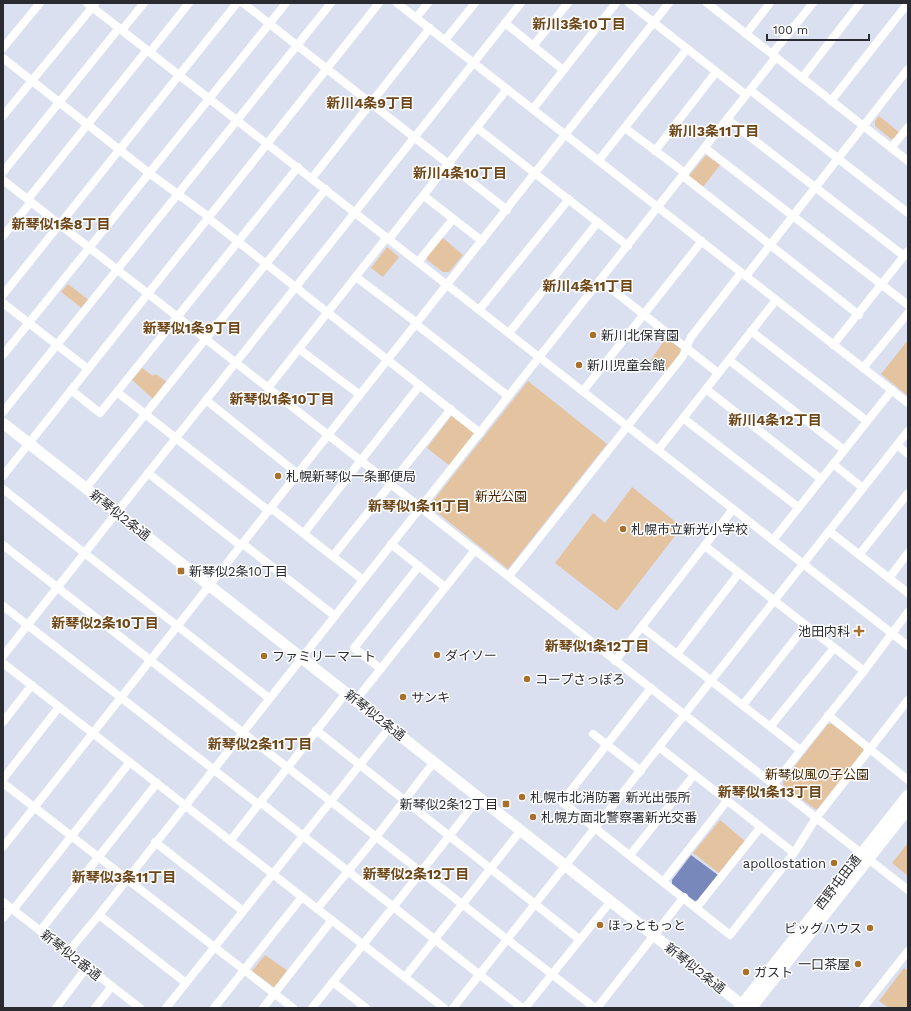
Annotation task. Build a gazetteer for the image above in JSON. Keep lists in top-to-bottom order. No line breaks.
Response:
{"streets":{"street":["新琴似2条通","西野屯田通","新琴似2番通"]},"crossings":[["新琴似2条通","西野屯田通"]],"districts":["新川3条10丁目","新川4条9丁目","新川3条11丁目","新川4条10丁目","新琴似1条8丁目","新川4条11丁目","新琴似1条9丁目","新琴似1条10丁目","新川4条12丁目","新琴似1条11丁目","新琴似2条10丁目","新琴似1条12丁目","新琴似2条11丁目","新琴似1条13丁目","新琴似2条12丁目","新琴似3条11丁目"],"parks":["新光公園","新琴似風の子公園"],"places":{"other":["新川北保育園","新川児童会館","札幌新琴似一条郵便局","札幌市立新光小学校","ダイソー","ファミリーマート","コープさっぽろ","サンキ","札幌市北消防署 新光出張所","札幌方面北警察署新光交番","apollostation","ほっともっと","ビッグハウス","一口茶屋","ガスト"],"transit":["新琴似2条10丁目","新琴似2条12丁目"],"health":["池田内科"]},"scale_bar":"100 m"}
